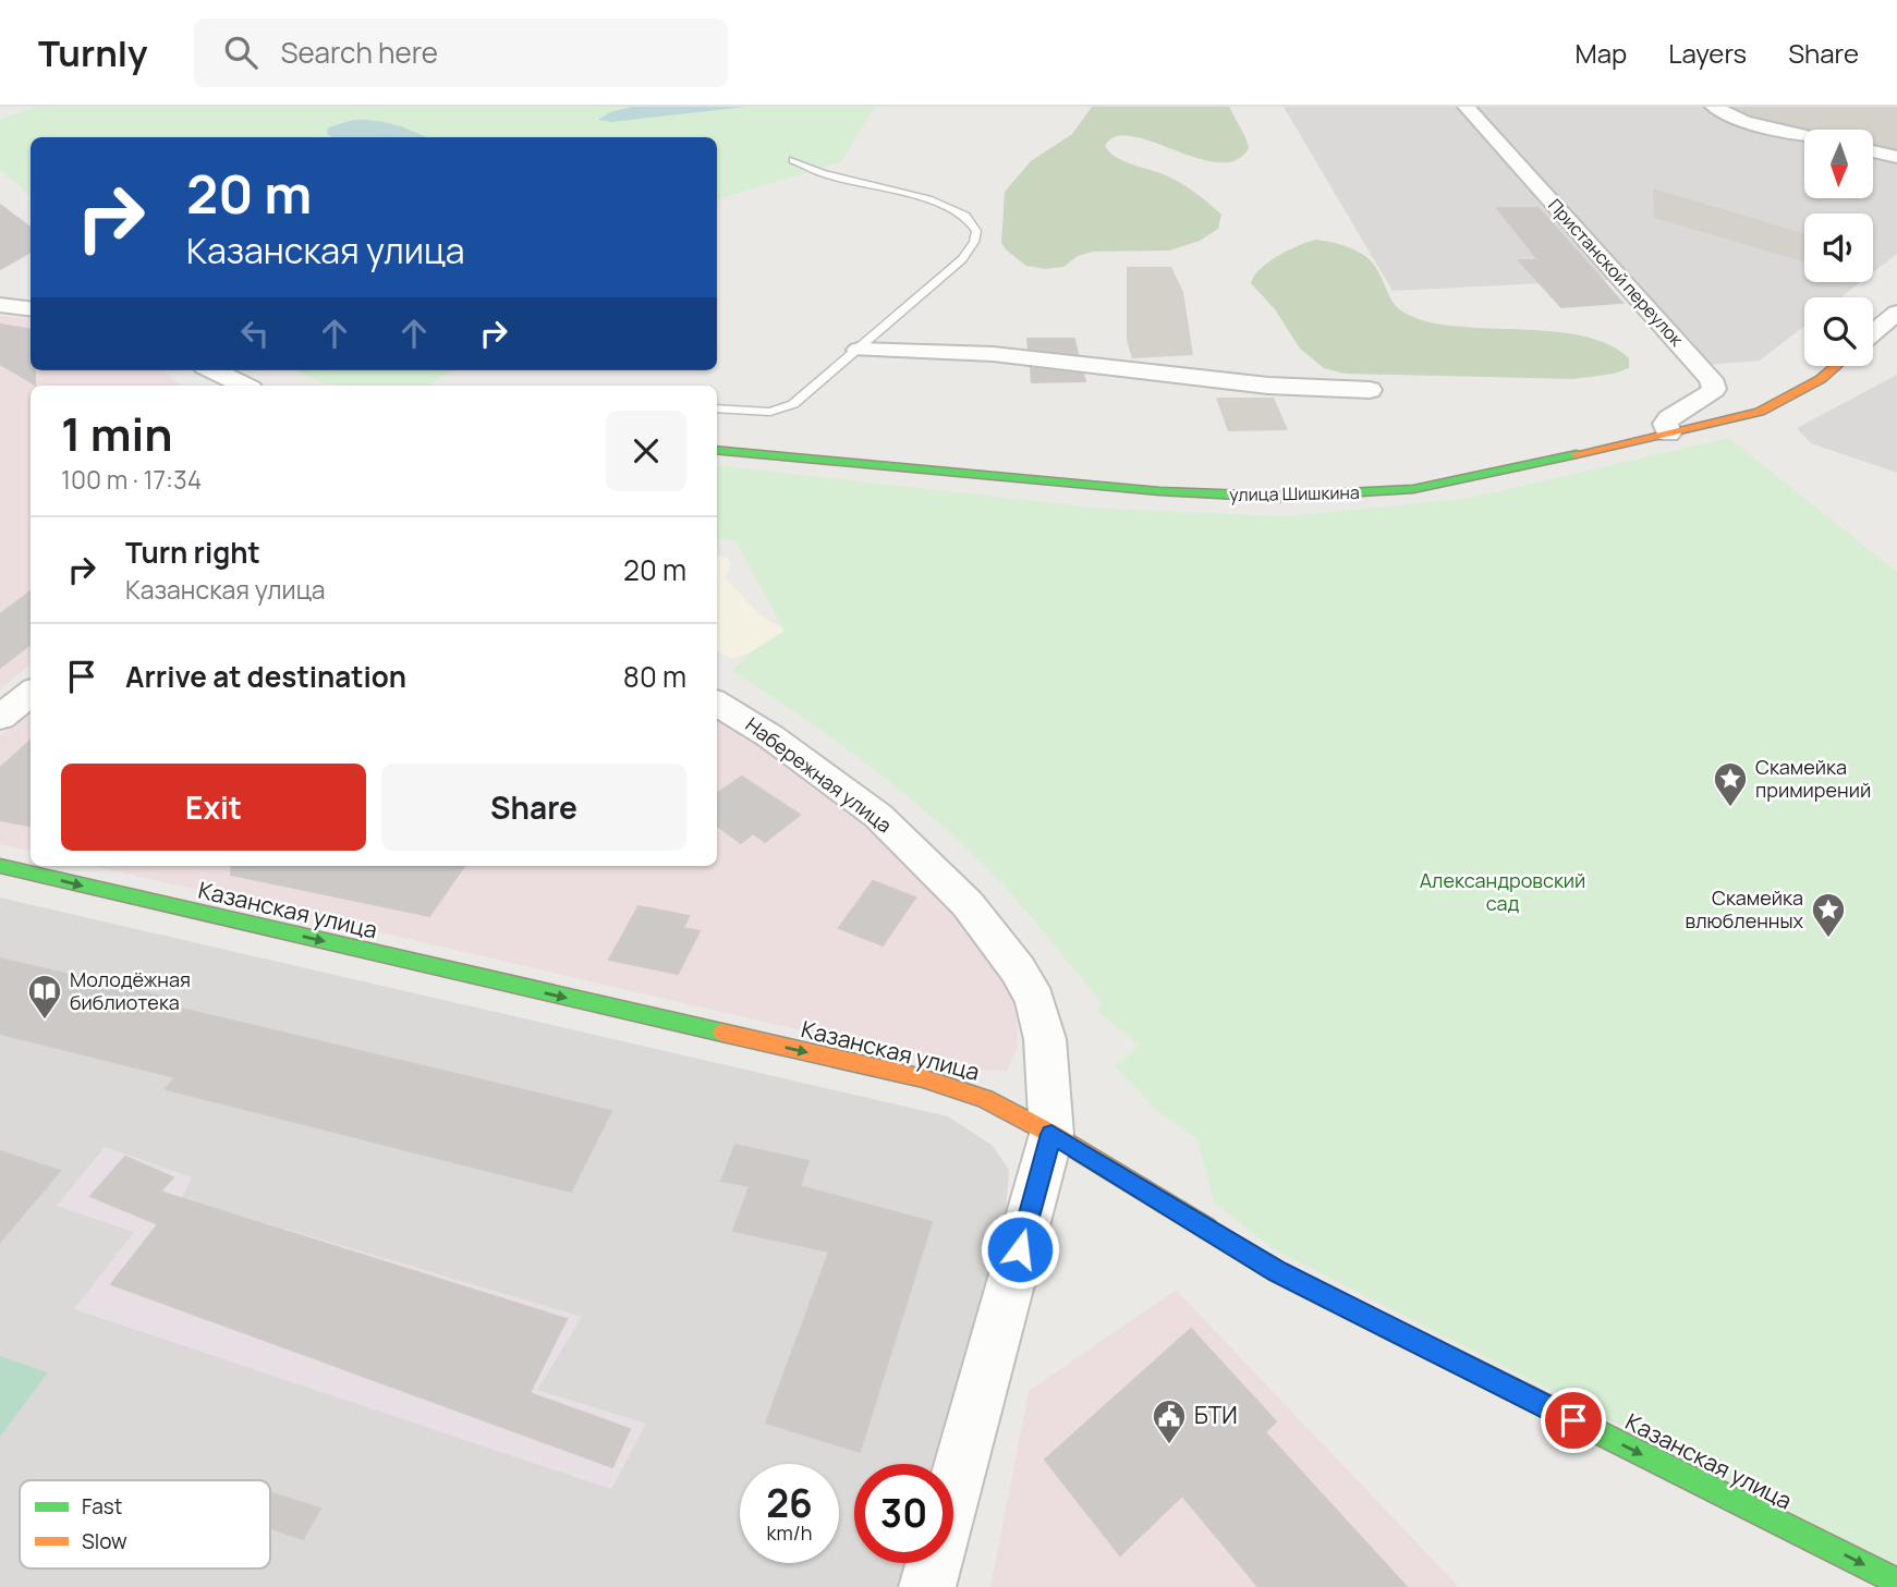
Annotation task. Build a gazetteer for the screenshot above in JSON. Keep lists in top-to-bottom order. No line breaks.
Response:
{"streets":{"street":["Пристанской переулок","улица Шишкина","Набережная улица","Казанская улица"]},"crossings":[["Пристанской переулок","улица Шишкина"],["Набережная улица","Казанская улица"]],"one_way":["Казанская улица"],"parks":["Александровский сад"],"places":{"place":["Скамейка примирений","Скамейка влюбленных"],"library":["Молодёжная библиотека"],"public building":["БТИ"]},"legend":["Fast","Slow"],"north":"bottom","page":{"header":"Turnly","search":"Search here","nav":["Map","Layers","Share"],"turn":["20 m","Казанская улица"],"heading":["1 min","100 m · 17:34"],"list":[{"name":"Turn right","note":"Казанская улица","value":"20 m"},{"name":"Arrive at destination","value":"80 m"}],"buttons":["Exit","Share"],"speed":"26 km/h","limit":"30"}}
